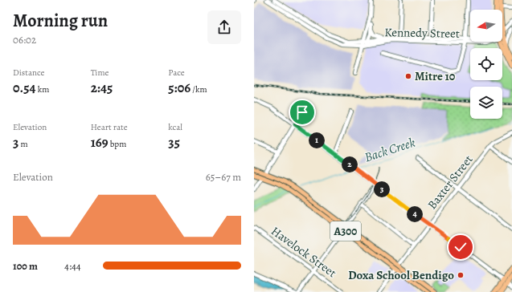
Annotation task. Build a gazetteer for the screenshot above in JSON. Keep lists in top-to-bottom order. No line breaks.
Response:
{"streets":{"highway":["A300"],"street":["Kennedy Street","Baxter Street","Havelock Street"]},"crossings":[["Baxter Street","A300"]],"water":["Back Creek"],"places":["Mitre 10","Doxa School Bendigo"],"north":"left","page":{"heading":["Morning run","06:02"],"stats":[["Distance","0.54 km"],["Time","2:45"],["Pace","5:06 /km"],["Elevation","3 m"],["Heart rate","169 bpm"],["kcal","35"]],"pins":["1","2","3","4"],"chart":["Elevation","65–67 m"],"list":[{"name":"100 m","note":"4:44"}]}}
